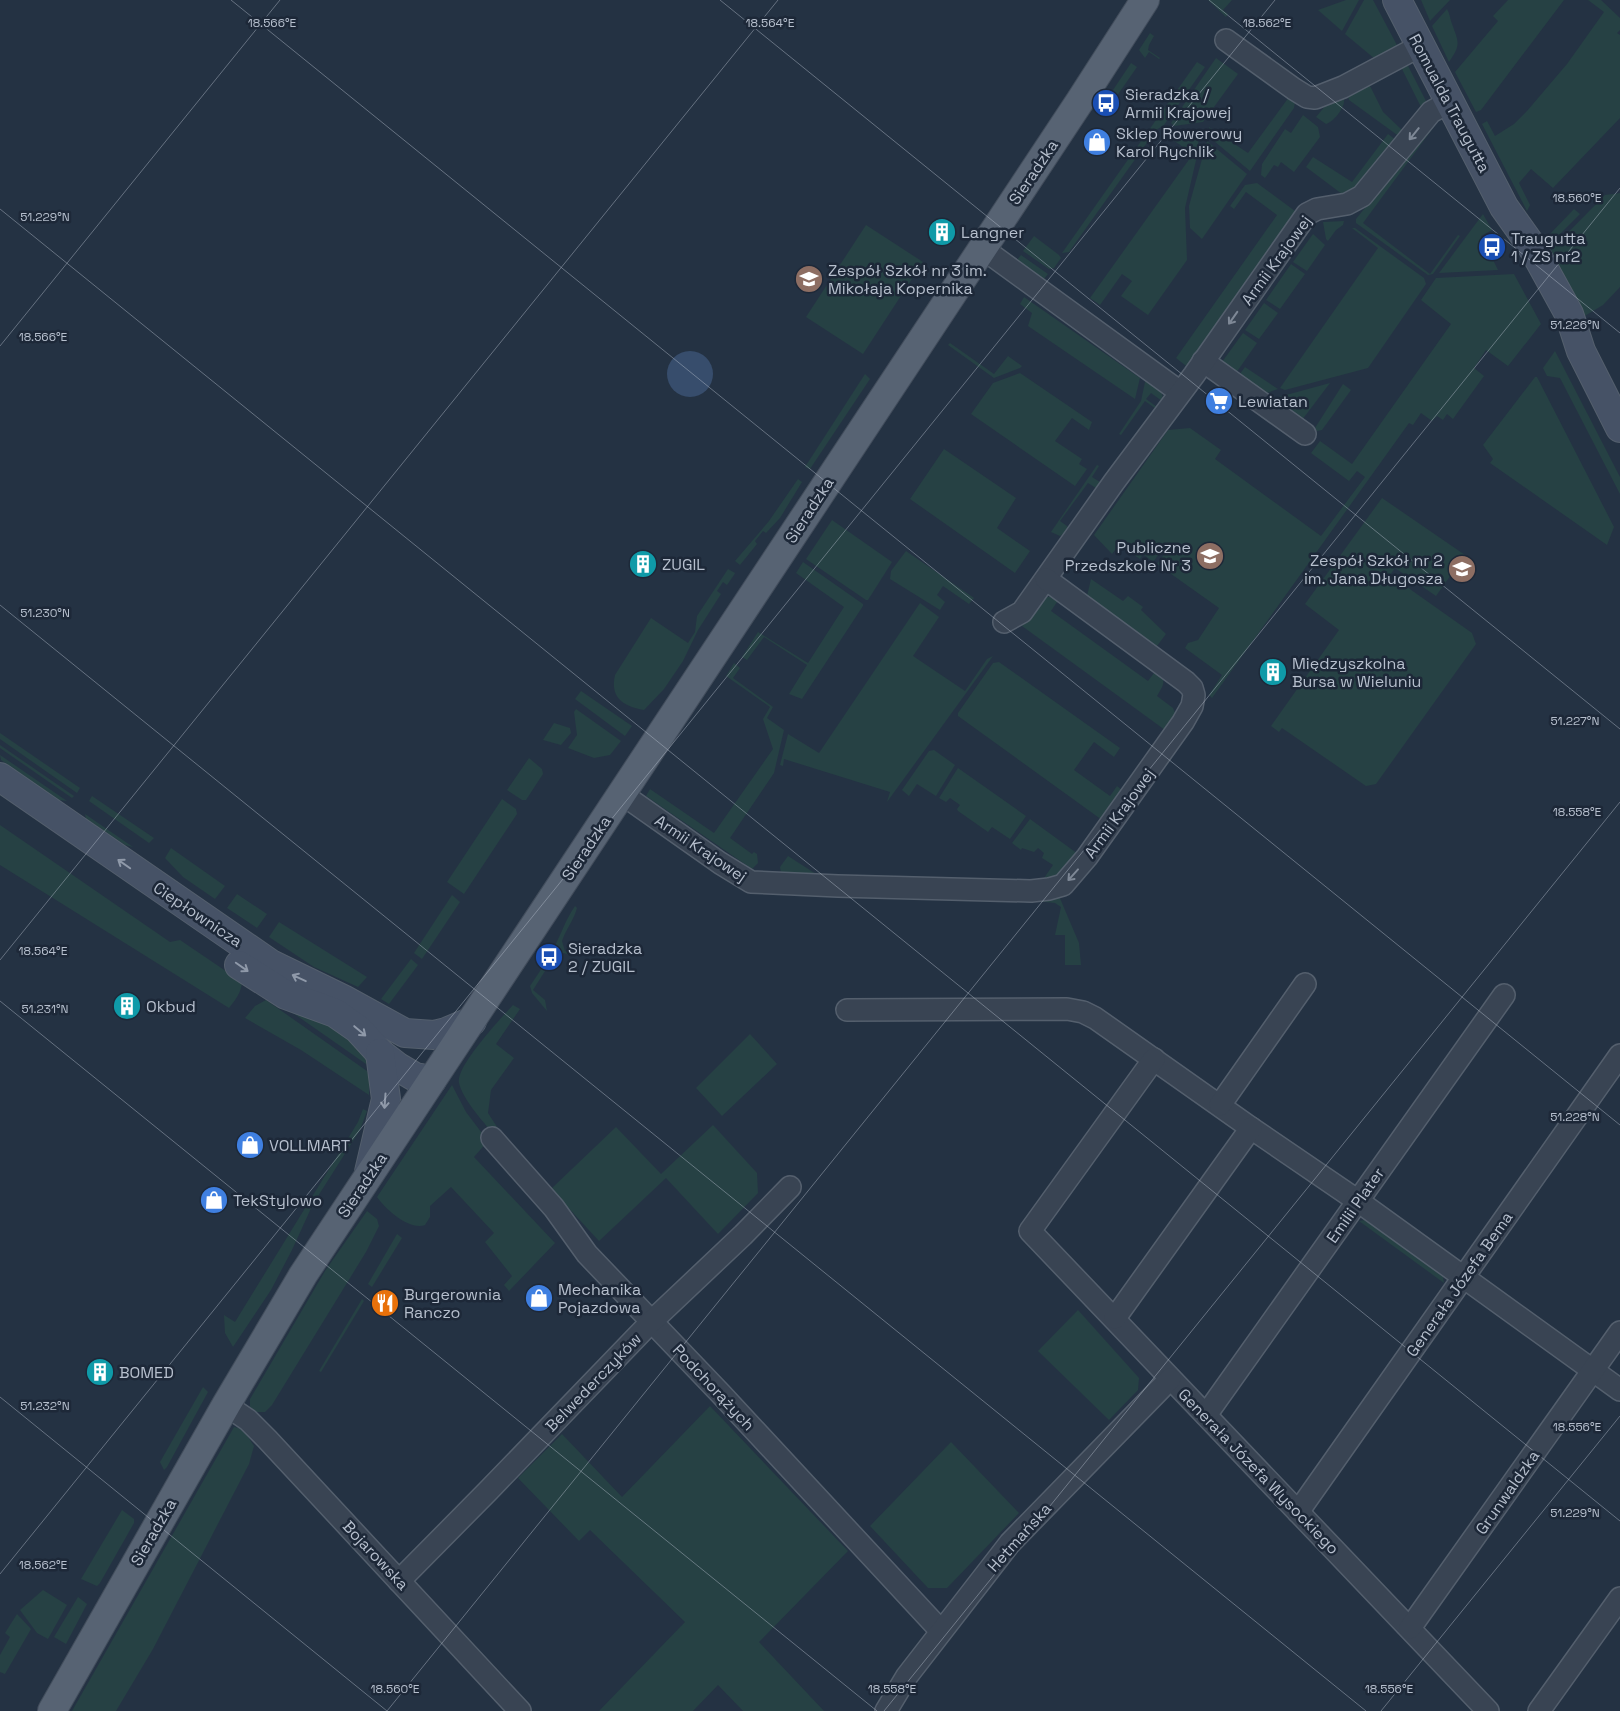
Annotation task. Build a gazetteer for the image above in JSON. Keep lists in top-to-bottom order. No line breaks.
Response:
{"streets":{"main road":["Romualda Traugutta","Sieradzka","Ciepłownicza"],"street":["Armii Krajowej","Emilii Plater","Generała Józefa Bema","Belwederczyków","Podchorążych","Generała Józefa Wysockiego","Grunwaldzka","Hetmańska","Bojarowska"]},"crossings":[["Romualda Traugutta","Armii Krajowej"],["Sieradzka","Armii Krajowej"],["Sieradzka","Ciepłownicza"],["Sieradzka","Bojarowska"],["Emilii Plater","Generała Józefa Wysockiego"],["Generała Józefa Bema","Generała Józefa Wysockiego"],["Belwederczyków","Podchorążych"],["Belwederczyków","Bojarowska"],["Podchorążych","Hetmańska"],["Generała Józefa Wysockiego","Grunwaldzka"],["Generała Józefa Wysockiego","Hetmańska"]],"places":{"bus stop":["Sieradzka / Armii Krajowej","Traugutta 1 / ZS nr2","Sieradzka 2 / ZUGIL"],"shop":["Sklep Rowerowy Karol Rychlik","VOLLMART","TekStylowo","Mechanika Pojazdowa"],"building":["Langner","ZUGIL","Międzyszkolna Bursa w Wieluniu","Okbud","BOMED"],"school or university":["Zespół Szkół nr 3 im. Mikołaja Kopernika","Publiczne Przedszkole Nr 3","Zespół Szkół nr 2 im. Jana Długosza"],"supermarket":["Lewiatan"],"restaurant":["Burgerownia Ranczo"]},"coordinates":["18.566°E","18.564°E","18.562°E","18.560°E","51.229°N","51.226°N","51.230°N","51.227°N","18.558°E","51.231°N","51.228°N","51.232°N","18.556°E"]}
